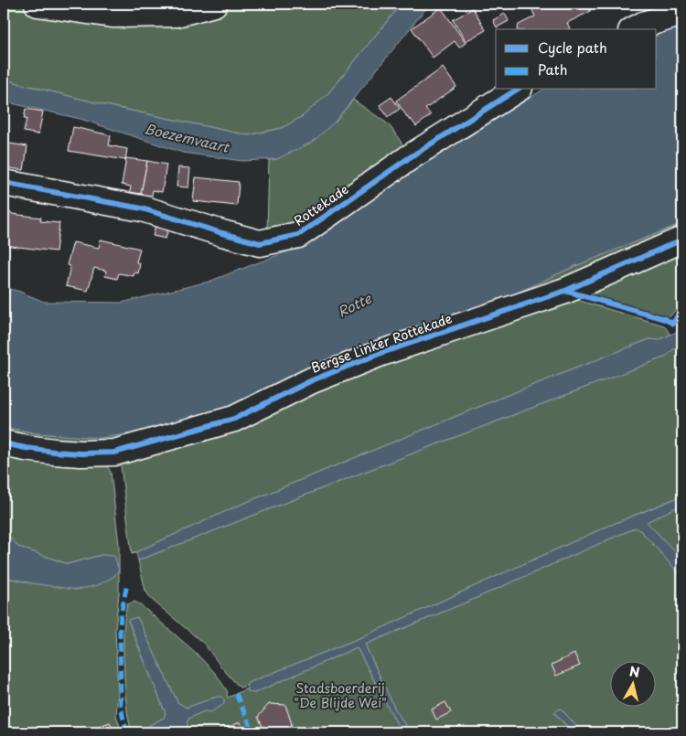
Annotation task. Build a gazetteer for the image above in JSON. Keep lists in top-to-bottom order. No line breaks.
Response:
{"streets":{"street":["Rottekade","Bergse Linker Rottekade"]},"water":["Boezemvaart","Rotte"],"parks":["Stadsboerderij \"De Blijde Wei\""],"legend":["Cycle path","Path"],"north":"top"}
